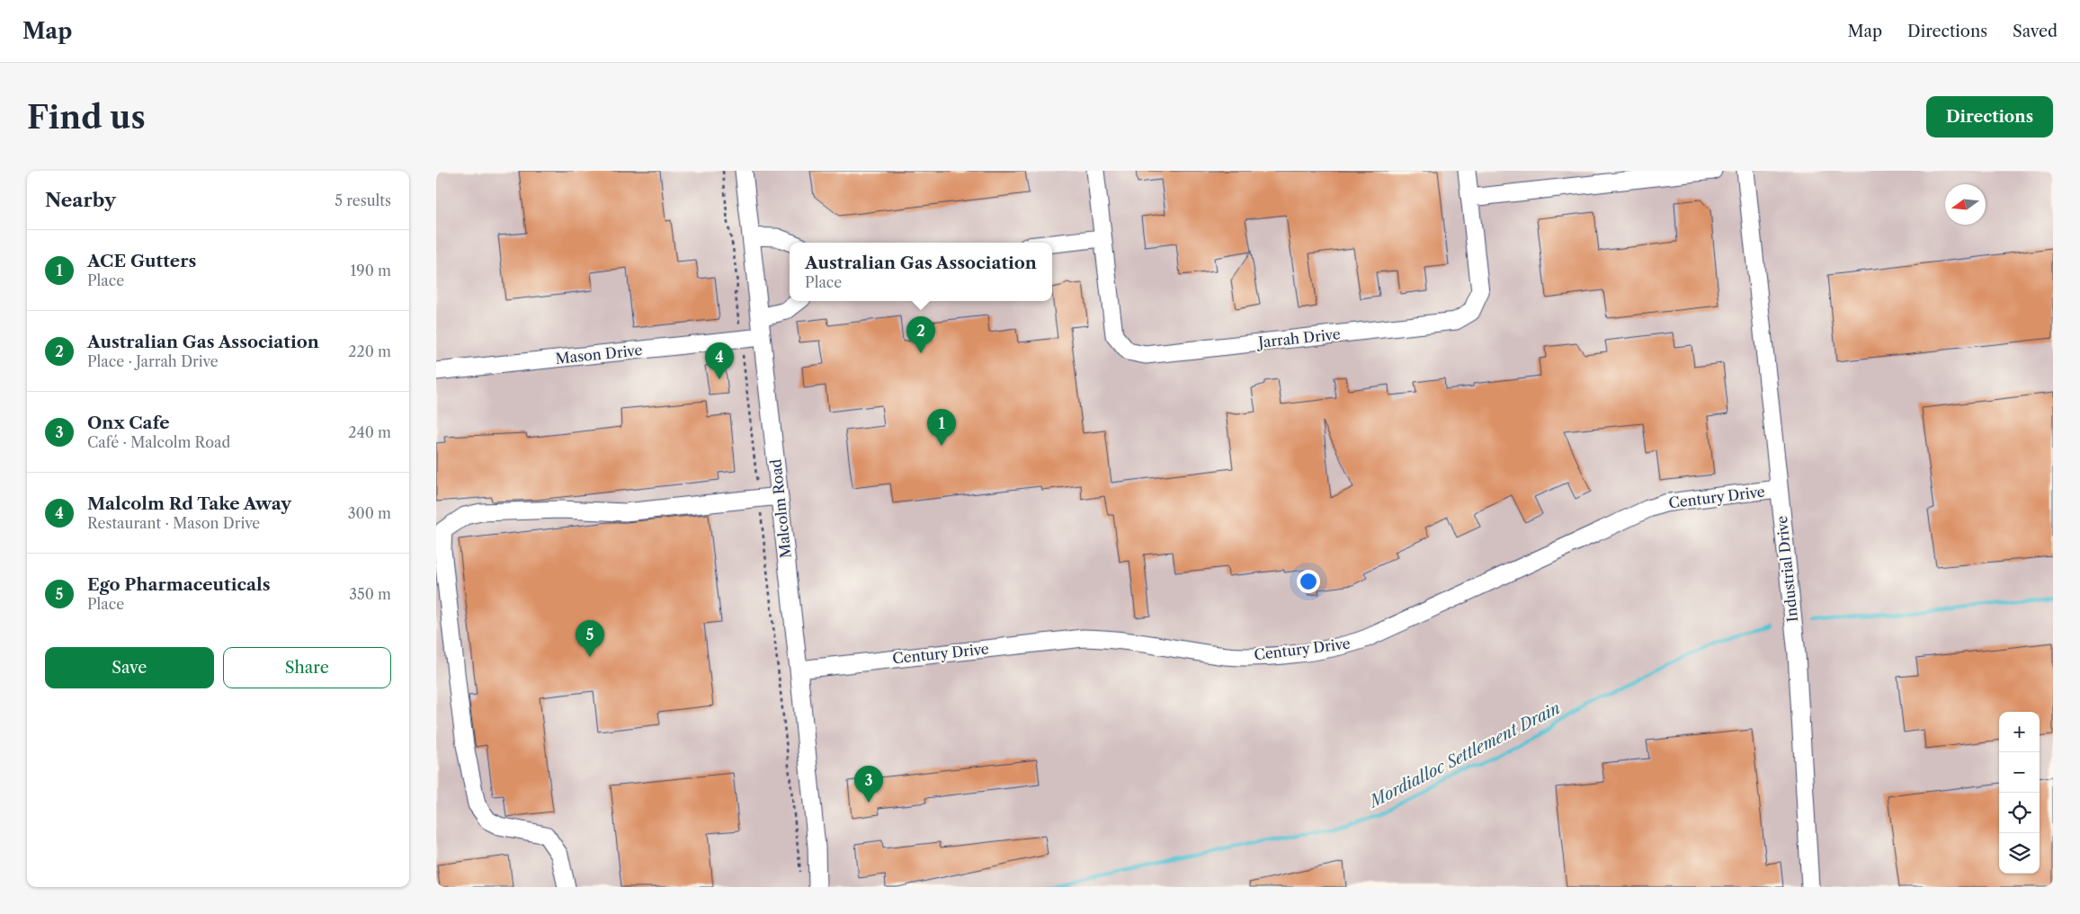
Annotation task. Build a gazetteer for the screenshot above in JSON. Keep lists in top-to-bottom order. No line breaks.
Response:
{"streets":{"street":["Jarrah Drive","Mason Drive","Century Drive","Malcolm Road","Industrial Drive"]},"crossings":[["Mason Drive","Malcolm Road"],["Century Drive","Malcolm Road"],["Century Drive","Industrial Drive"]],"water":["Mordialloc Settlement Drain"],"north":"left","page":{"header":"Map","nav":["Map","Directions","Saved"],"buttons":["Directions",["Save","Share"]],"title":"Find us","heading":["Nearby","5 results"],"list":[{"mark":"1","name":"ACE Gutters","note":"Place","value":"190 m"},{"mark":"2","name":"Australian Gas Association","note":"Place · Jarrah Drive","value":"220 m"},{"mark":"3","name":"Onx Cafe","note":"Café · Malcolm Road","value":"240 m"},{"mark":"4","name":"Malcolm Rd Take Away","note":"Restaurant · Mason Drive","value":"300 m"},{"mark":"5","name":"Ego Pharmaceuticals","note":"Place","value":"350 m"}],"popup":["Australian Gas Association","Place"],"pins":["2","4","1","5","3"],"map_buttons":["+","−"]}}
